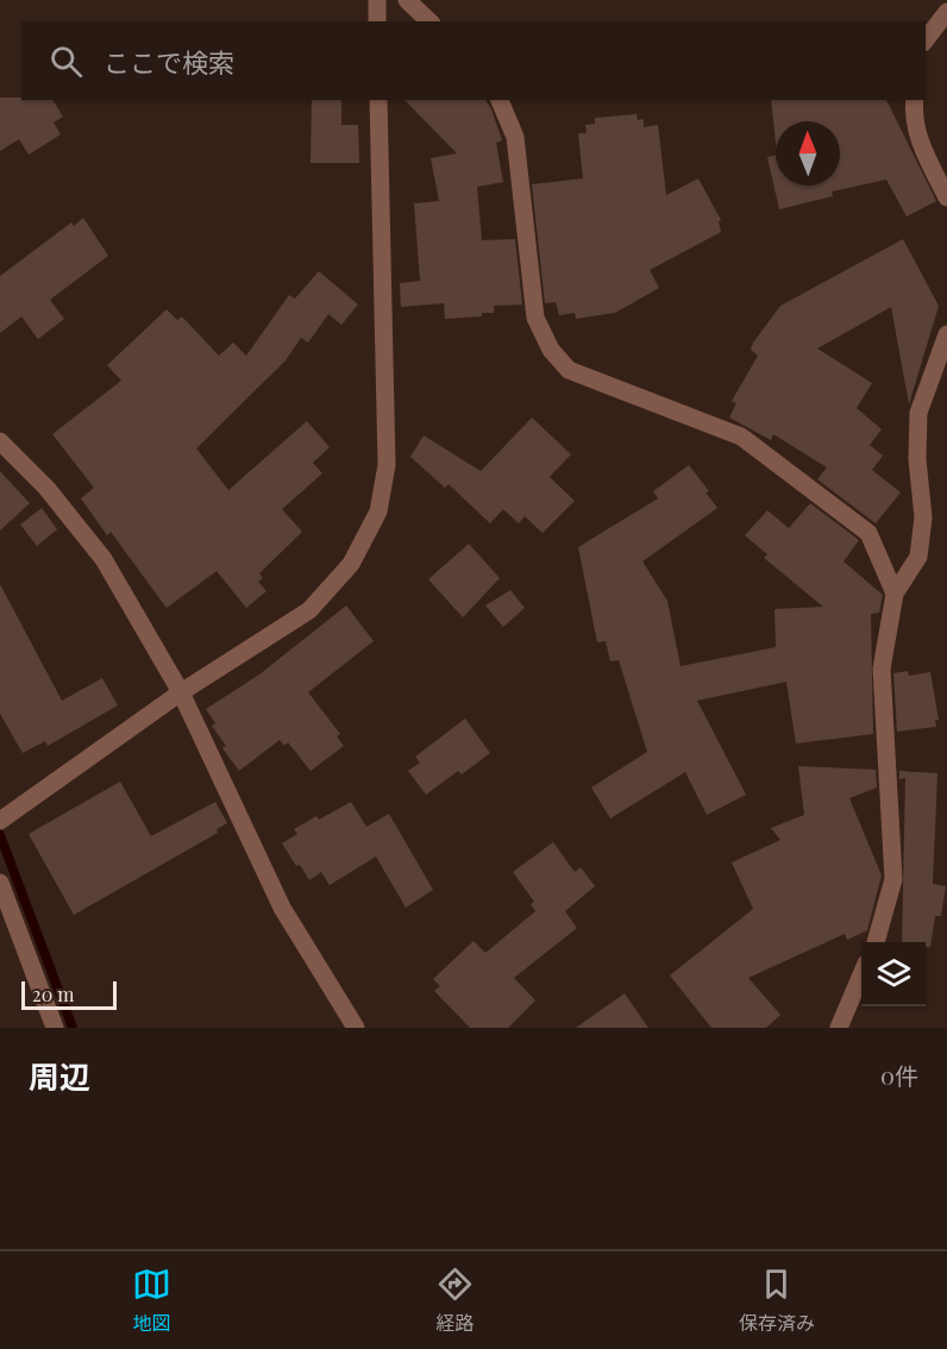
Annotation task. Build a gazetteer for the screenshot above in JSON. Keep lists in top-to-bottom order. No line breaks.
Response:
{"scale_bar":"20 m","north":"top","page":{"search":"ここで検索","scale":"20 m","heading":["周辺","0件"],"nav":["地図","経路","保存済み"]}}
